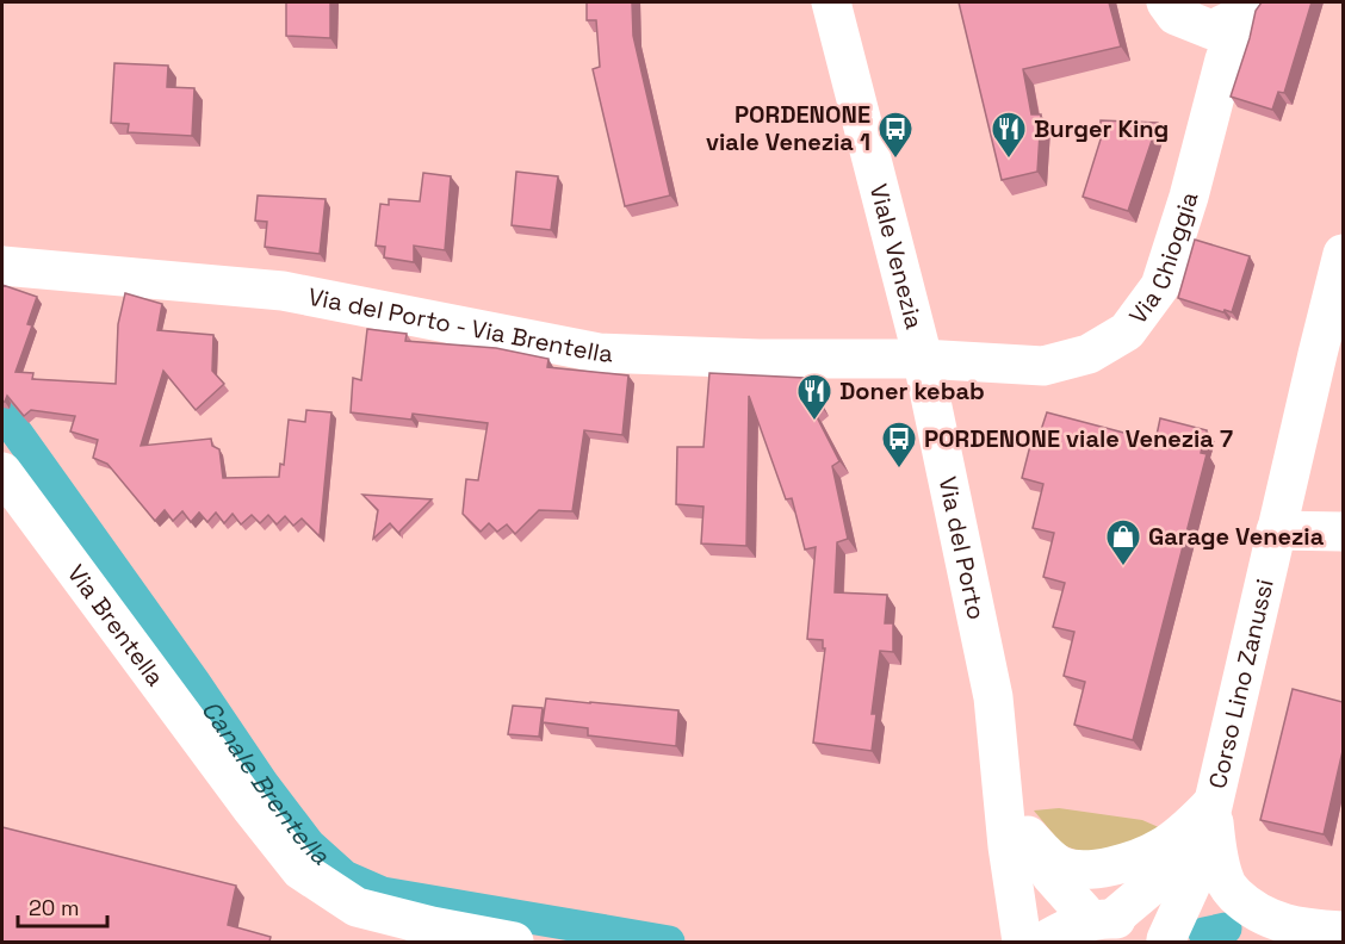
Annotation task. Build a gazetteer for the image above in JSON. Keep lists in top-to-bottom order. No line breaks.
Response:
{"streets":{"main road":["Viale Venezia","Via Chioggia","Via del Porto - Via Brentella","Via del Porto","Via Brentella","Corso Lino Zanussi"]},"crossings":[["Viale Venezia","Via Chioggia"],["Viale Venezia","Via del Porto - Via Brentella"],["Viale Venezia","Via del Porto"],["Via Chioggia","Via del Porto - Via Brentella"],["Via Chioggia","Via del Porto"],["Via del Porto - Via Brentella","Via del Porto"],["Via del Porto","Corso Lino Zanussi"]],"water":["Canale Brentella"],"places":{"bus stop":["PORDENONE viale Venezia 1","PORDENONE viale Venezia 7"],"restaurant":["Burger King","Doner kebab"],"shop":["Garage Venezia"]},"scale_bar":"20 m"}
